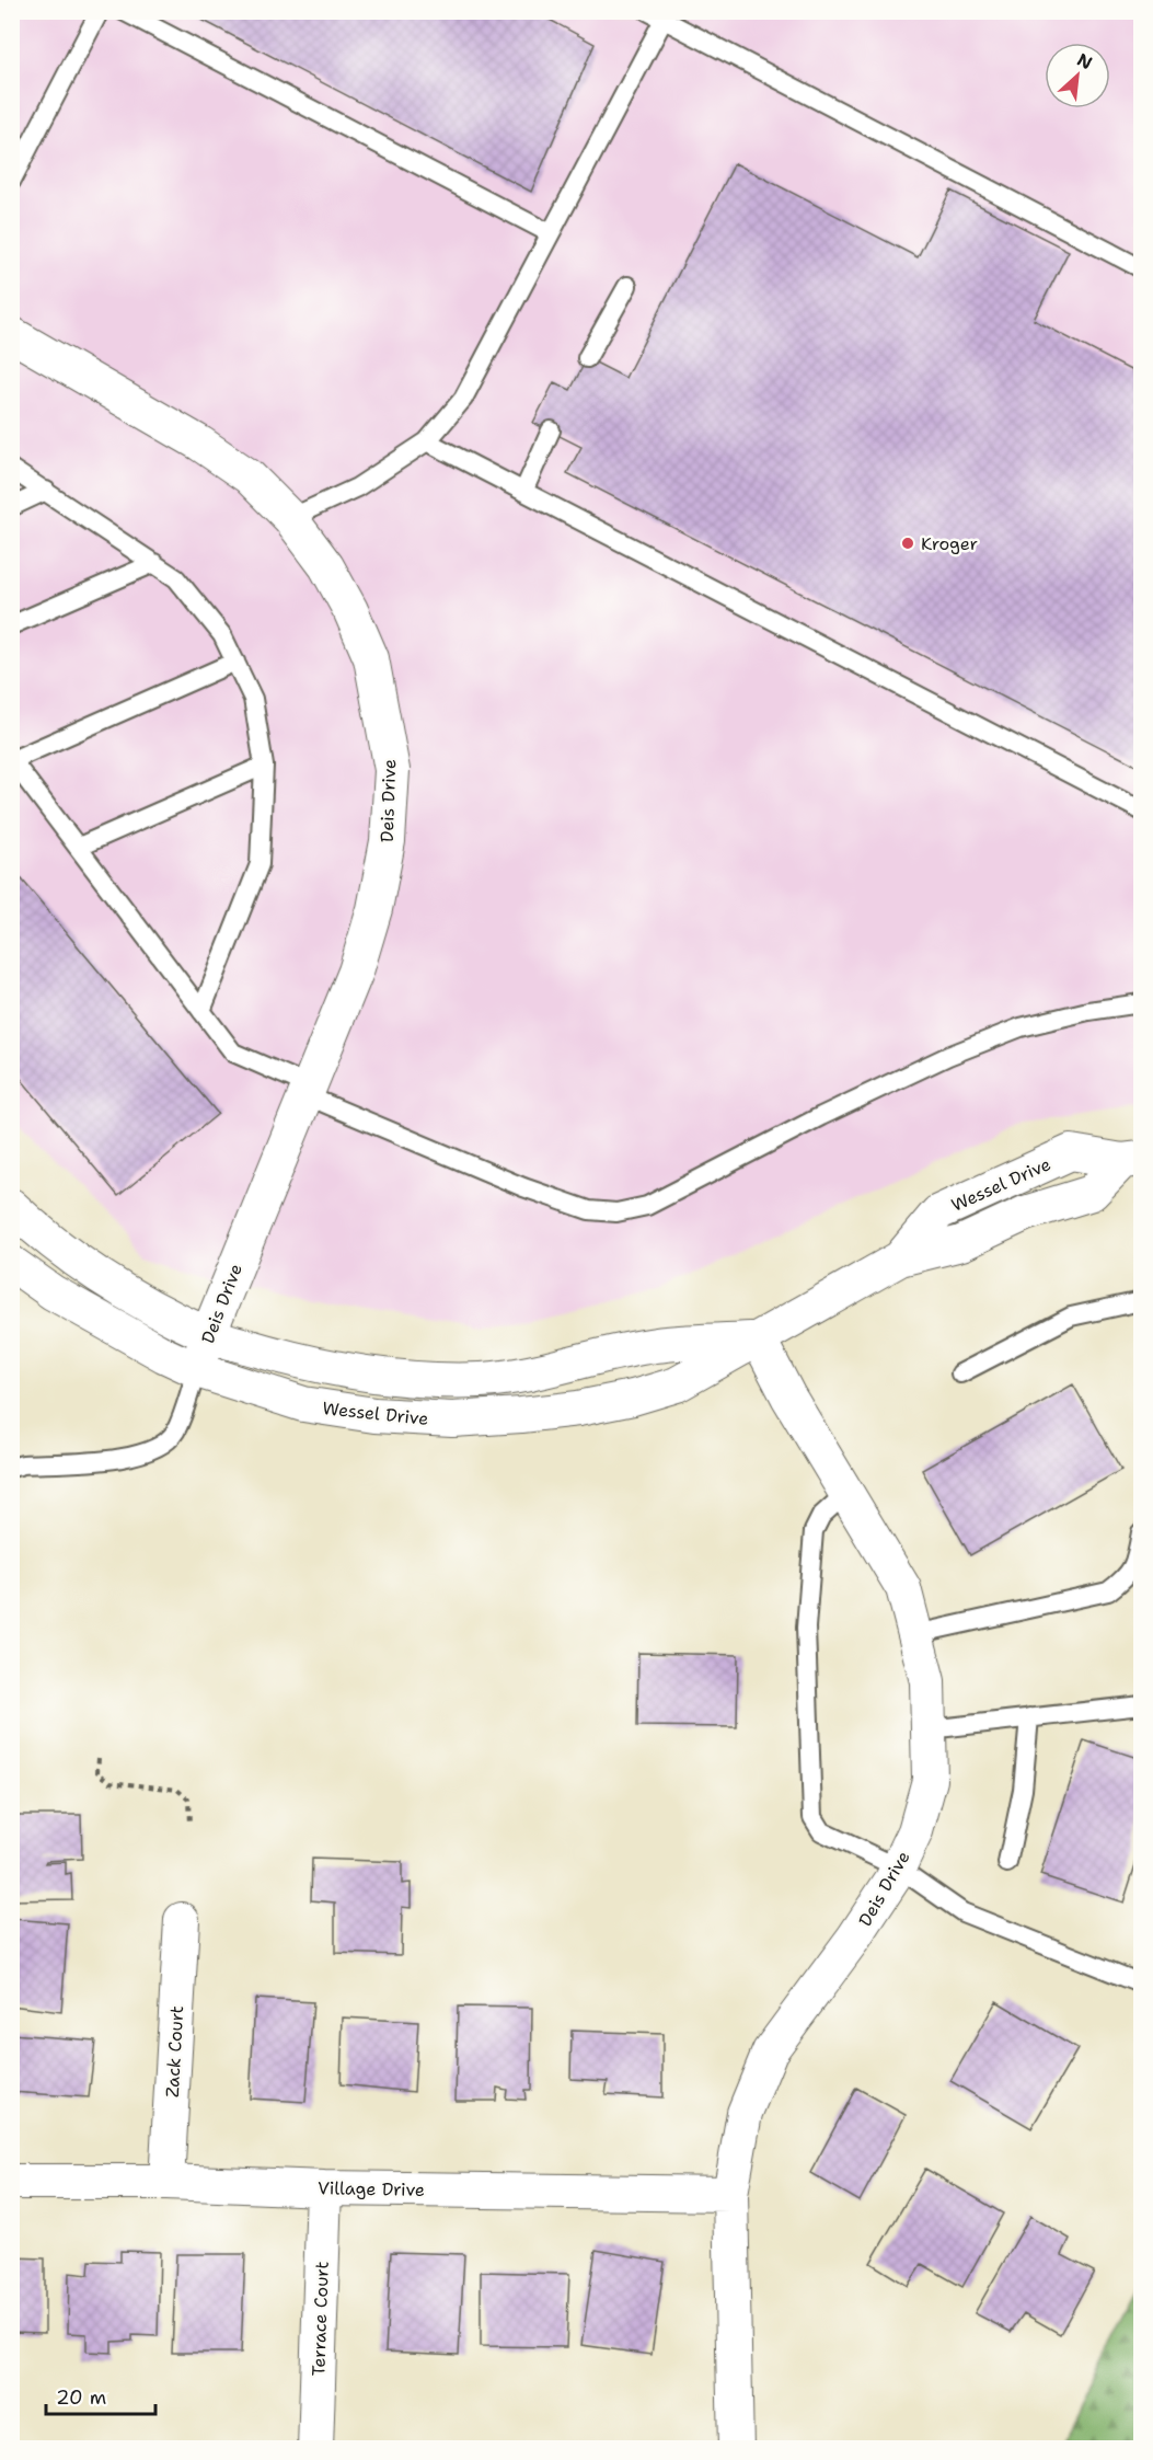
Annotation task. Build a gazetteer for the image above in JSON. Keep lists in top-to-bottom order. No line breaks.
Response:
{"streets":{"street":["Deis Drive","Wessel Drive","Zack Court","Village Drive","Terrace Court"]},"crossings":[["Deis Drive","Wessel Drive"],["Deis Drive","Village Drive"],["Zack Court","Village Drive"],["Village Drive","Terrace Court"]],"places":["Kroger"],"scale_bar":"20 m","north":"top right"}
